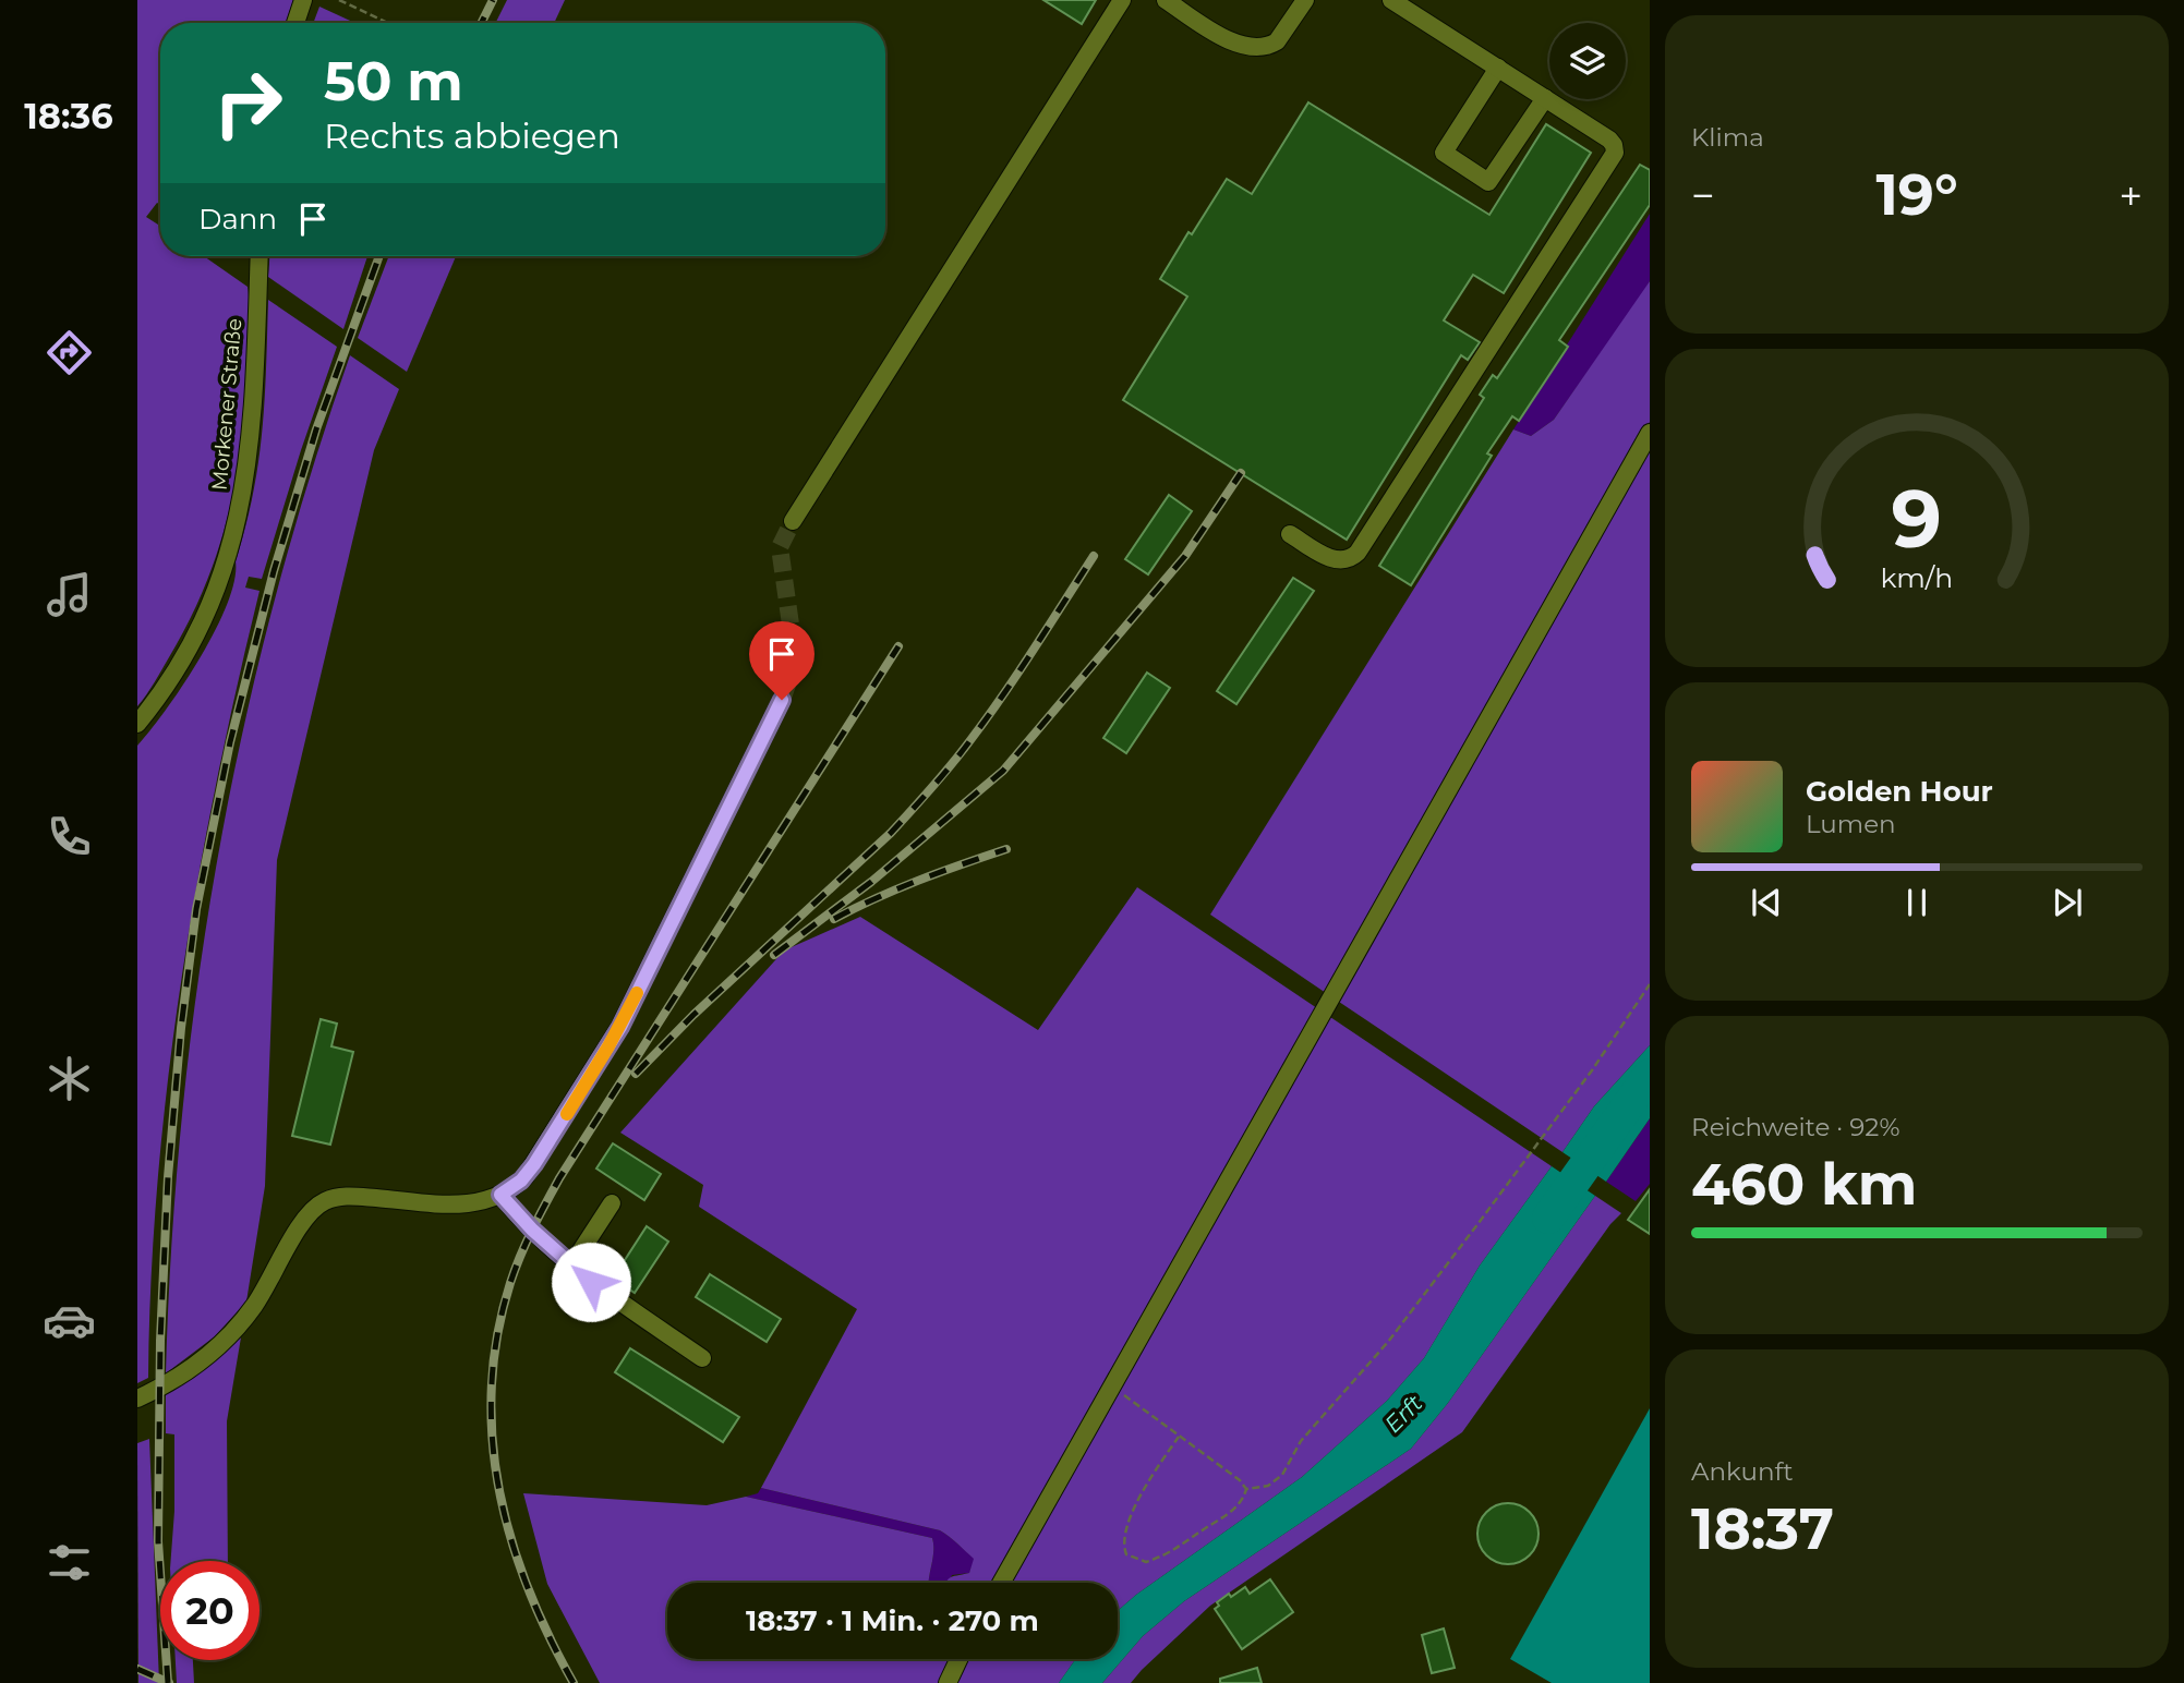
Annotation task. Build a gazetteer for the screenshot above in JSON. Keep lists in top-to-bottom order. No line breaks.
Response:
{"streets":{"street":["Morkener Straße"]},"water":["Erft"],"page":{"tabs":"18:36","tile":["Klima",["Reichweite · 92%","460 km"],["Ankunft","18:37"]],"turn":["50 m","Rechts abbiegen"],"heat":["−","19°","+"],"then":"Dann","song":["Golden Hour","Lumen"],"limit":"20","trip":"18:37 · 1 Min. · 270 m","gauge":["9","km/h"]}}
